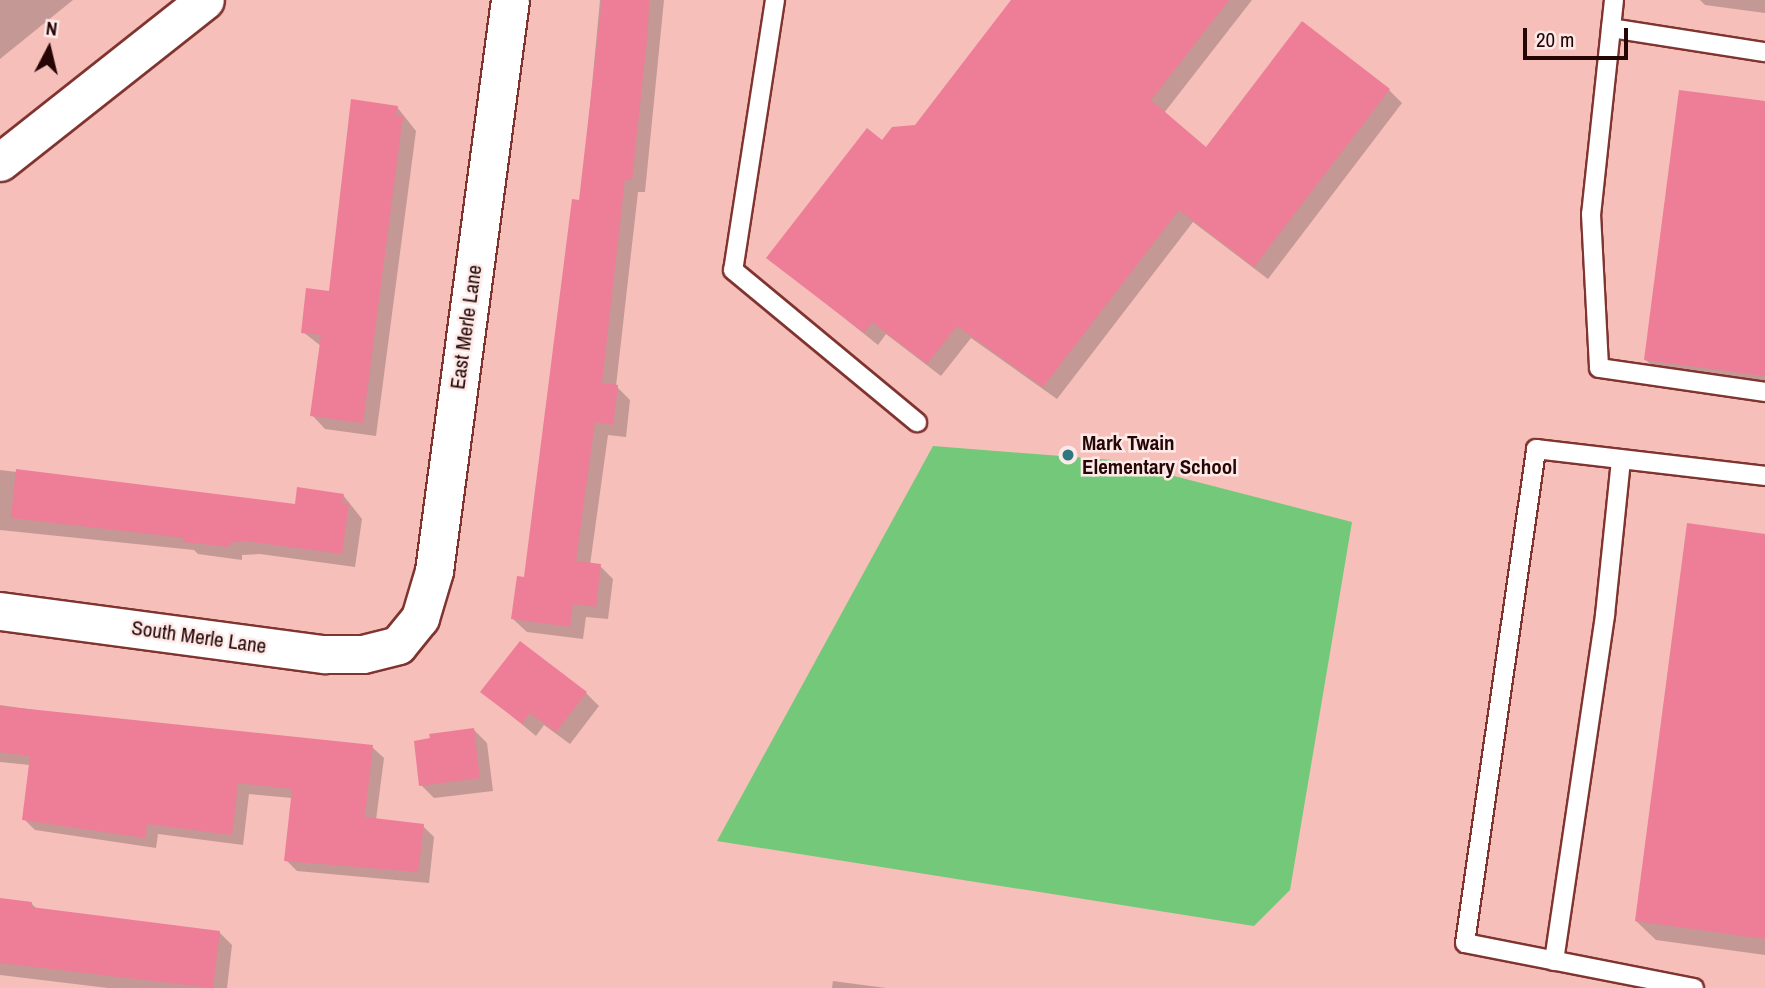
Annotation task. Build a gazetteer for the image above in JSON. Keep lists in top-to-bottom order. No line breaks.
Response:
{"streets":{"street":["East Merle Lane","South Merle Lane"]},"crossings":[["East Merle Lane","South Merle Lane"]],"places":["Mark Twain Elementary School"],"scale_bar":"20 m","north":"top"}
